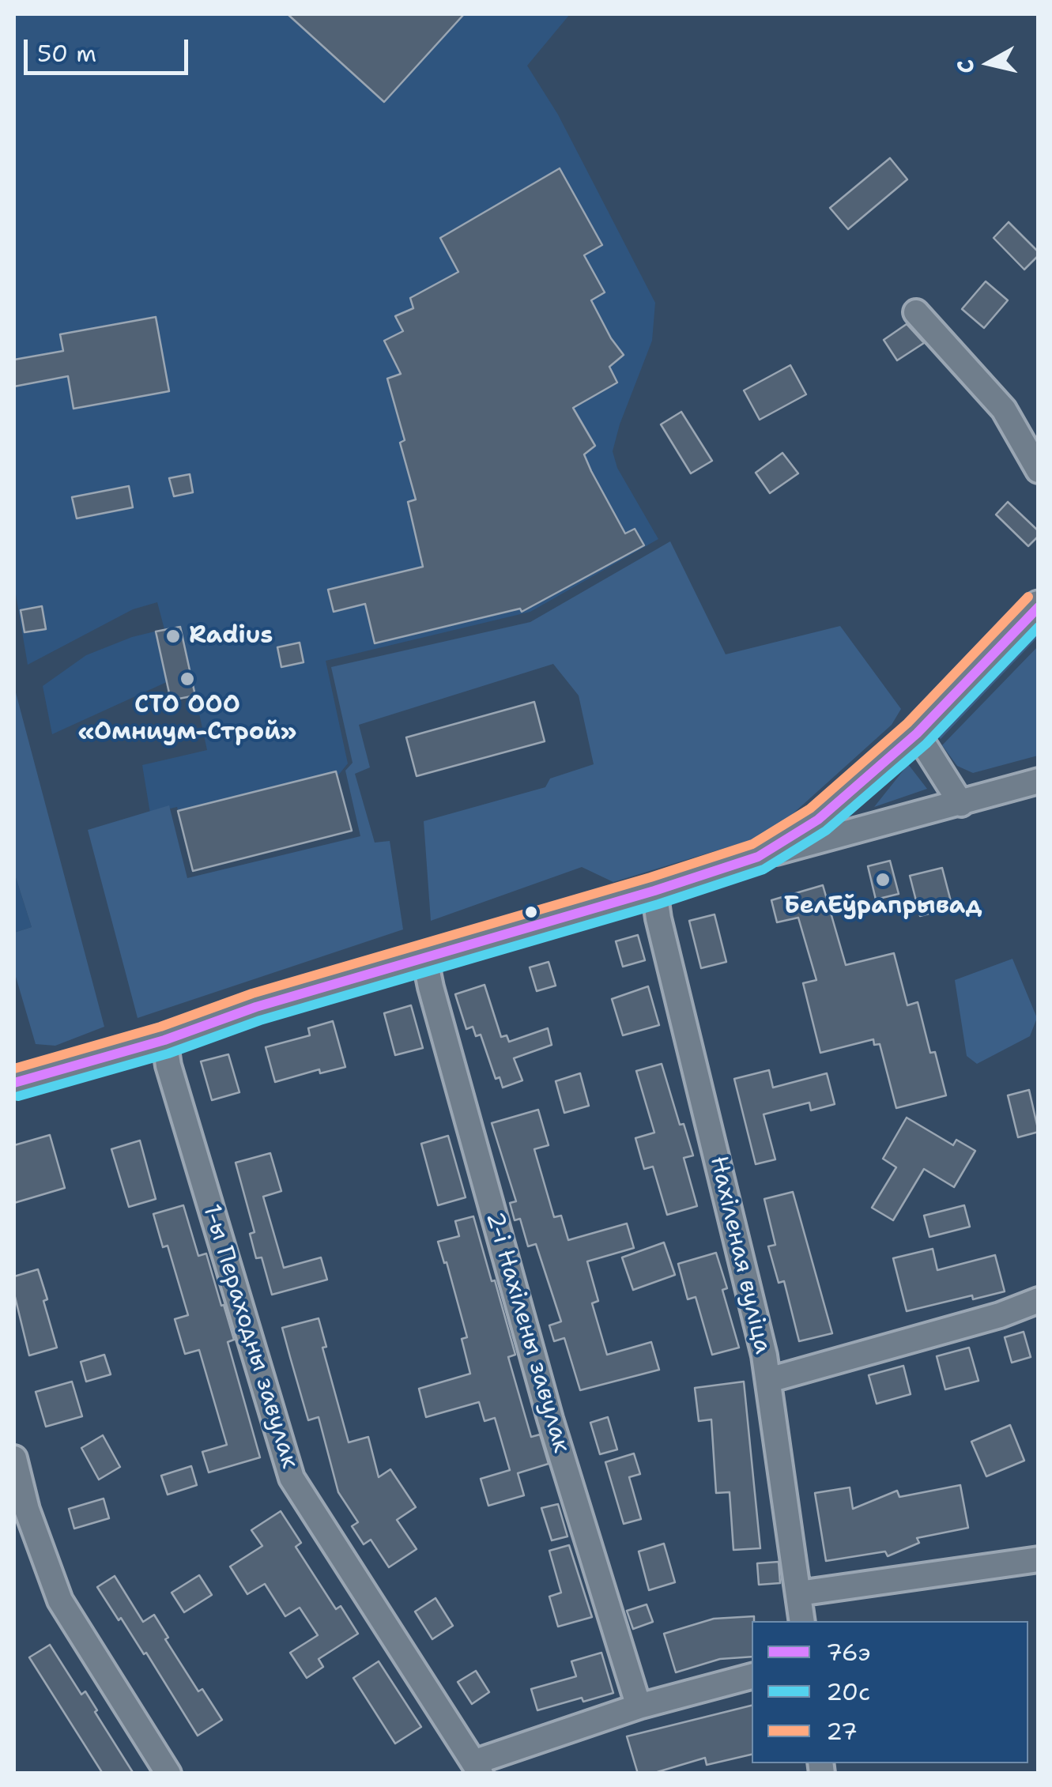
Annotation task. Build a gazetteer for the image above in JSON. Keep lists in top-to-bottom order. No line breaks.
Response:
{"streets":{"street":["Нахіленая вуліца","2-і Нахілены завулак","1-ы Пераходны завулак"]},"places":["Radius","СТО ООО «Омниум-Строй»","БелЕўрапрывад"],"lines":["transit line 27","transit line 76э","transit line 20с"],"legend":["76э","20с","27"],"scale_bar":"50 m","north":"left"}
